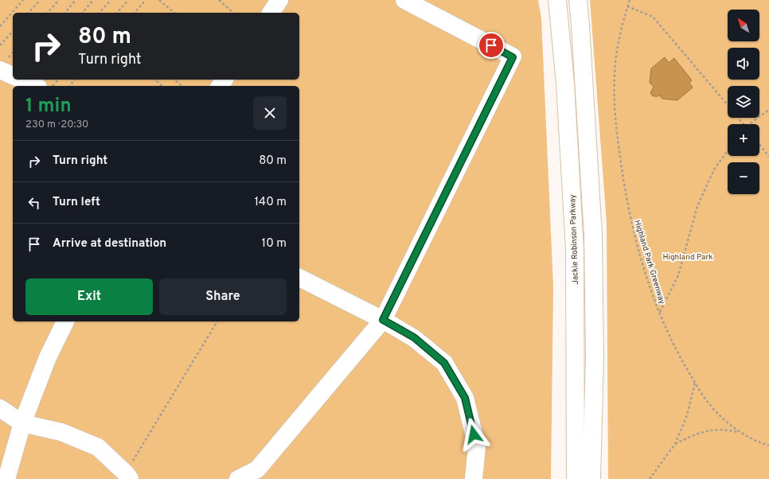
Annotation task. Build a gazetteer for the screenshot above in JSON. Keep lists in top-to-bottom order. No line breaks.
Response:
{"streets":{"main road":["Jackie Robinson Parkway"],"path":["Highland Park Greenway"]},"parks":["Highland Park"],"north":"top left","page":{"map_buttons":["+","−"],"turn":["80 m","Turn right"],"heading":["1 min","230 m · 20:30"],"list":[{"name":"Turn right","value":"80 m"},{"name":"Turn left","value":"140 m"},{"name":"Arrive at destination","value":"10 m"}],"buttons":["Exit","Share"]}}
